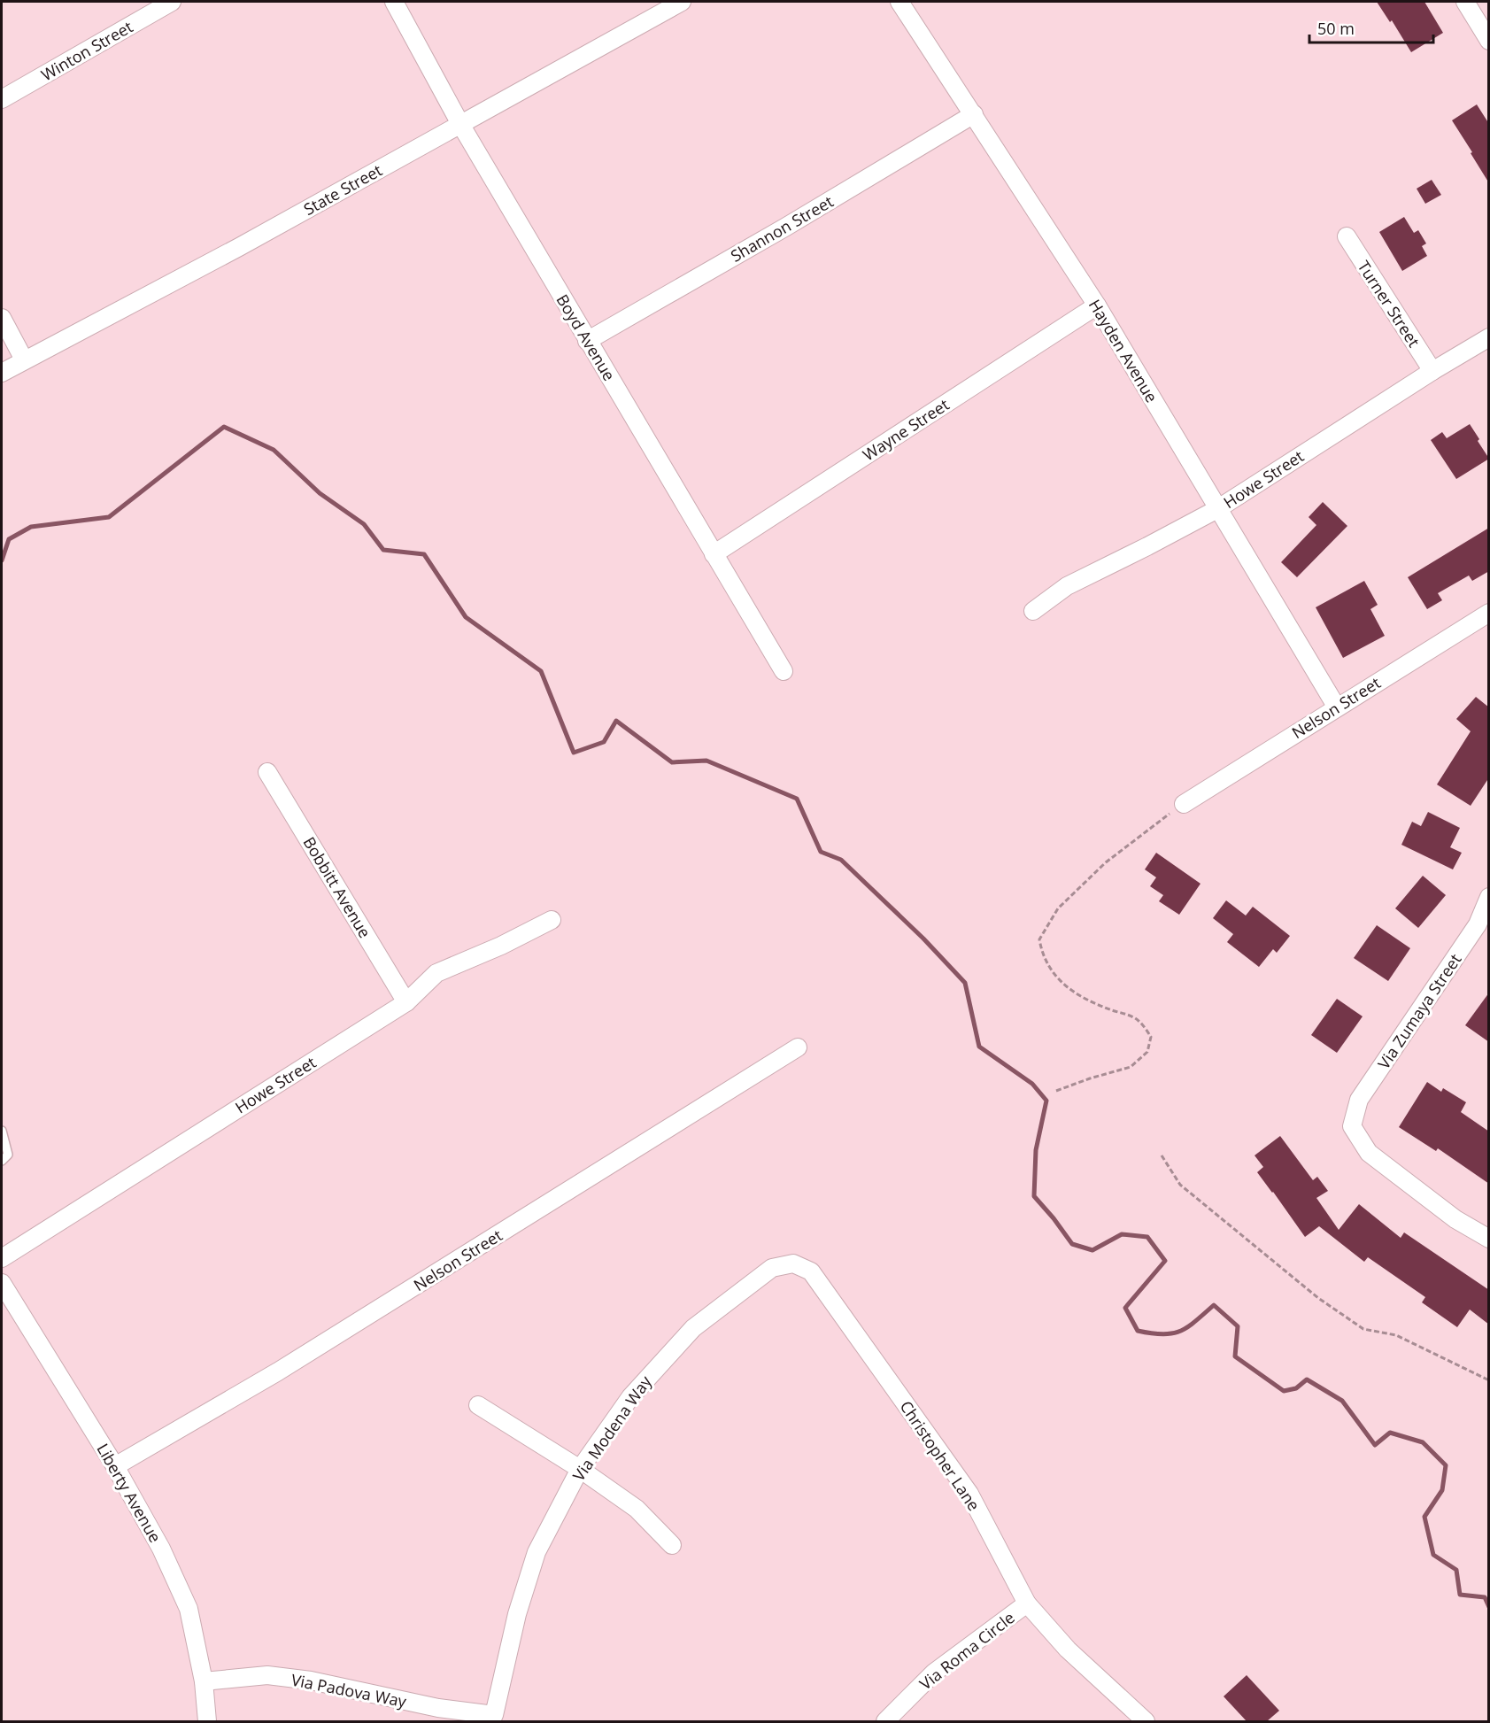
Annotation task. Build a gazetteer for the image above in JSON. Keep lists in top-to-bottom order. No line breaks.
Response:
{"streets":{"street":["Winton Street","State Street","Shannon Street","Turner Street","Boyd Avenue","Hayden Avenue","Wayne Street","Howe Street","Nelson Street","Bobbitt Avenue","Via Zumaya Street","Via Modena Way","Christopher Lane","Liberty Avenue","Via Roma Circle","Via Padova Way"]},"crossings":[["State Street","Boyd Avenue"],["Shannon Street","Boyd Avenue"],["Shannon Street","Hayden Avenue"],["Turner Street","Howe Street"],["Boyd Avenue","Wayne Street"],["Hayden Avenue","Wayne Street"],["Hayden Avenue","Howe Street"],["Hayden Avenue","Nelson Street"],["Howe Street","Bobbitt Avenue"],["Nelson Street","Liberty Avenue"],["Via Modena Way","Christopher Lane"],["Via Modena Way","Via Padova Way"],["Christopher Lane","Via Roma Circle"],["Liberty Avenue","Via Padova Way"]],"scale_bar":"50 m"}
